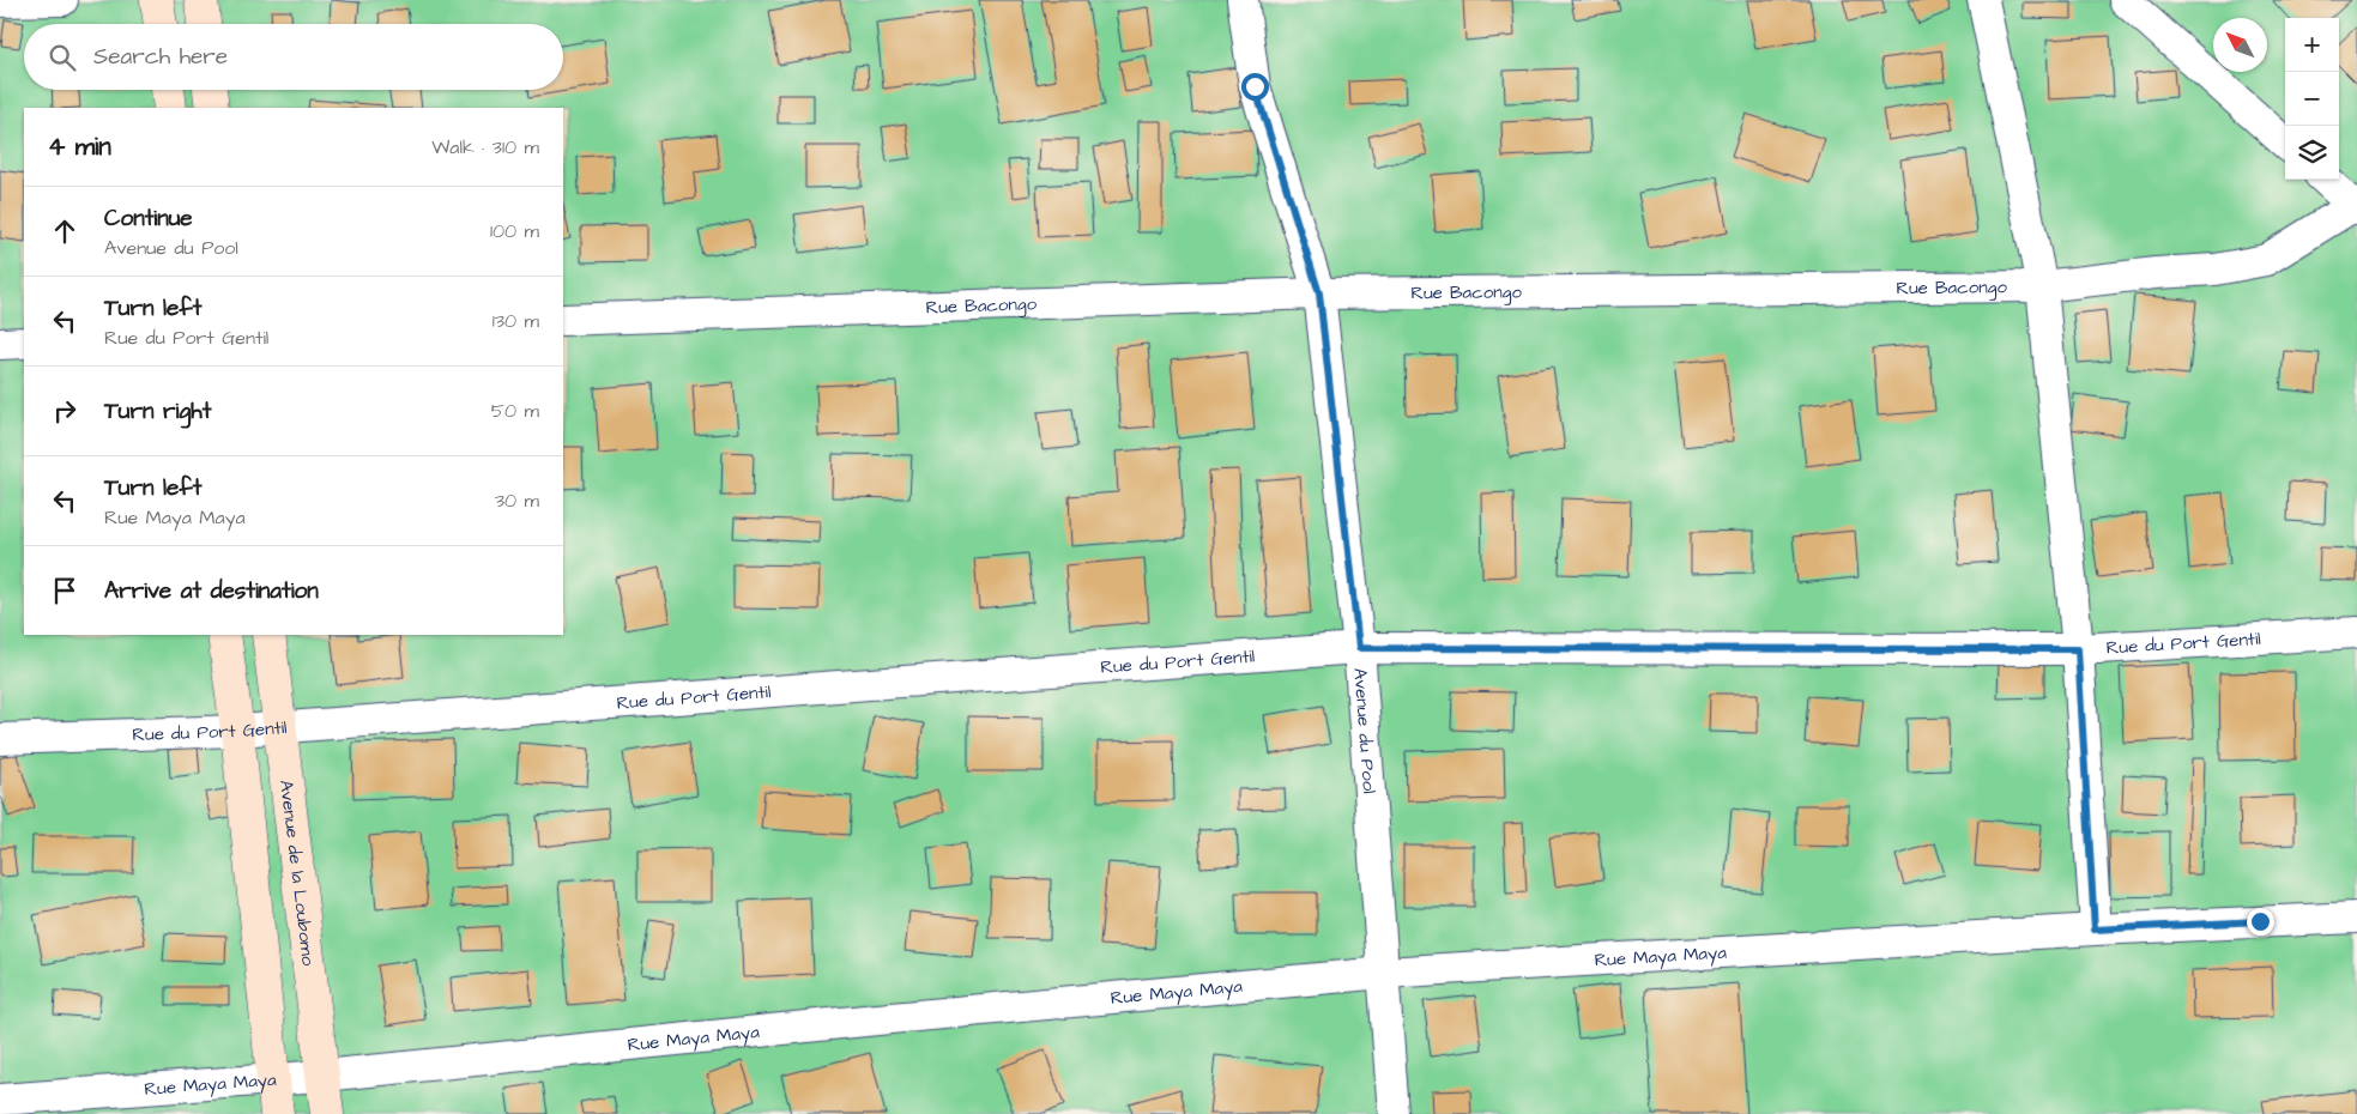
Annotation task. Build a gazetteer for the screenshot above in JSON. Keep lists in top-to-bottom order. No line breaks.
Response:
{"streets":{"street":["Rue Bacongo","Rue du Port Gentil","Avenue du Pool","Avenue de la Loubomo","Rue Maya Maya"]},"crossings":[["Rue Bacongo","Avenue du Pool"],["Rue du Port Gentil","Avenue du Pool"],["Rue du Port Gentil","Avenue de la Loubomo"],["Avenue du Pool","Rue Maya Maya"],["Avenue de la Loubomo","Rue Maya Maya"]],"north":"top left","page":{"map_buttons":["+","−"],"search":"Search here","heading":["4 min","Walk · 310 m"],"list":[["Continue","Avenue du Pool","100 m"],["Turn left","Rue du Port Gentil","130 m"],["Turn right","50 m"],["Turn left","Rue Maya Maya","30 m"],"Arrive at destination"]}}
